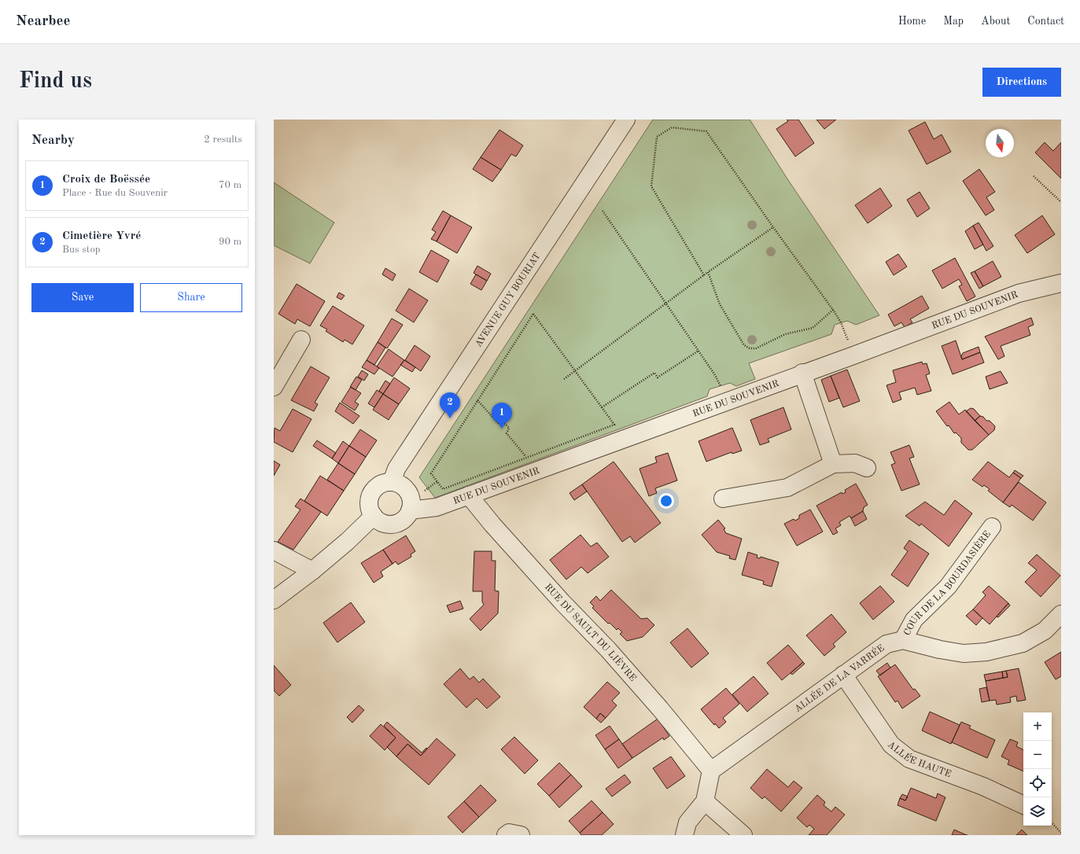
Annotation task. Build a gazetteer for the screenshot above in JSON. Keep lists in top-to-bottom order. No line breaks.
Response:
{"streets":{"street":["AVENUE GUY BOURIAT","RUE DU SOUVENIR","COUR DE LA BOURDASIÈRE","RUE DU SAULT DU LIÈVRE","ALLÉE DE LA VARRÉE","ALLÉE HAUTE"]},"crossings":[["AVENUE GUY BOURIAT","RUE DU SOUVENIR"],["RUE DU SOUVENIR","RUE DU SAULT DU LIÈVRE"],["COUR DE LA BOURDASIÈRE","ALLÉE DE LA VARRÉE"],["RUE DU SAULT DU LIÈVRE","ALLÉE DE LA VARRÉE"],["ALLÉE DE LA VARRÉE","ALLÉE HAUTE"]],"north":"bottom","page":{"header":"Nearbee","nav":["Home","Map","About","Contact"],"buttons":["Directions",["Save","Share"]],"title":"Find us","heading":["Nearby","2 results"],"list":[{"mark":"1","name":"Croix de Boëssée","note":"Place · Rue du Souvenir","value":"70 m"},{"mark":"2","name":"Cimetière Yvré","note":"Bus stop","value":"90 m"}],"pins":["2","1"],"map_buttons":["+","−"]}}
